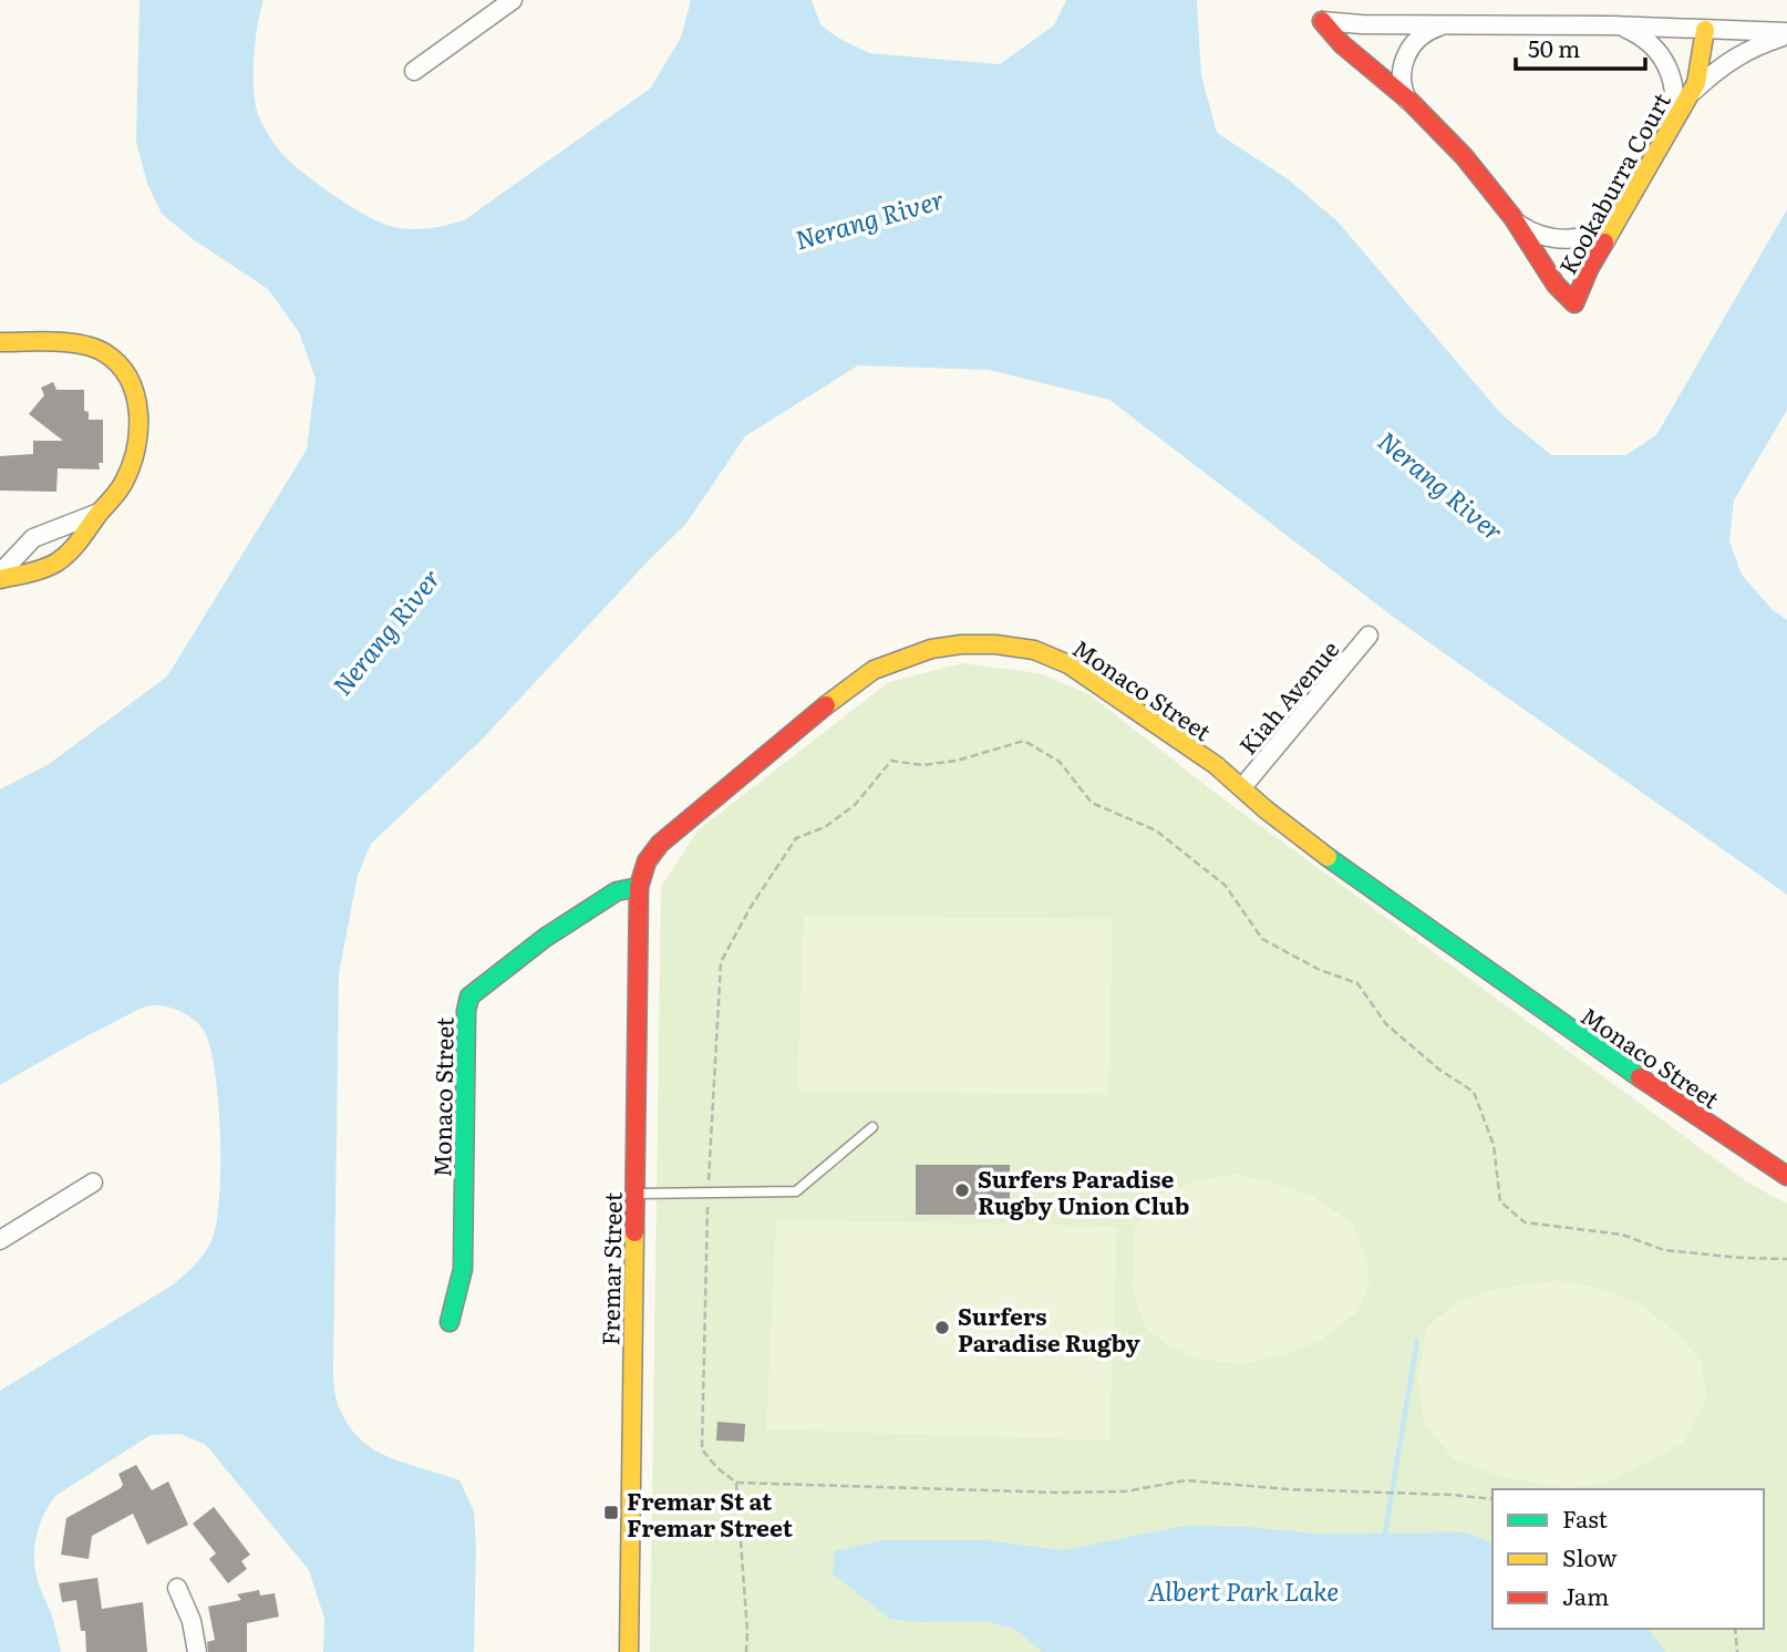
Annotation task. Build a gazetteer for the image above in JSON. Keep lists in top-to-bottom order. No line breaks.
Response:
{"streets":{"street":["Kookaburra Court","Monaco Street","Kiah Avenue","Fremar Street"]},"crossings":[["Monaco Street","Kiah Avenue"],["Monaco Street","Fremar Street"]],"water":["Nerang River","Albert Park Lake"],"places":{"other":["Surfers Paradise Rugby Union Club","Surfers Paradise Rugby"],"transit":["Fremar St at Fremar Street"]},"legend":["Fast","Slow","Jam"],"scale_bar":"50 m"}
